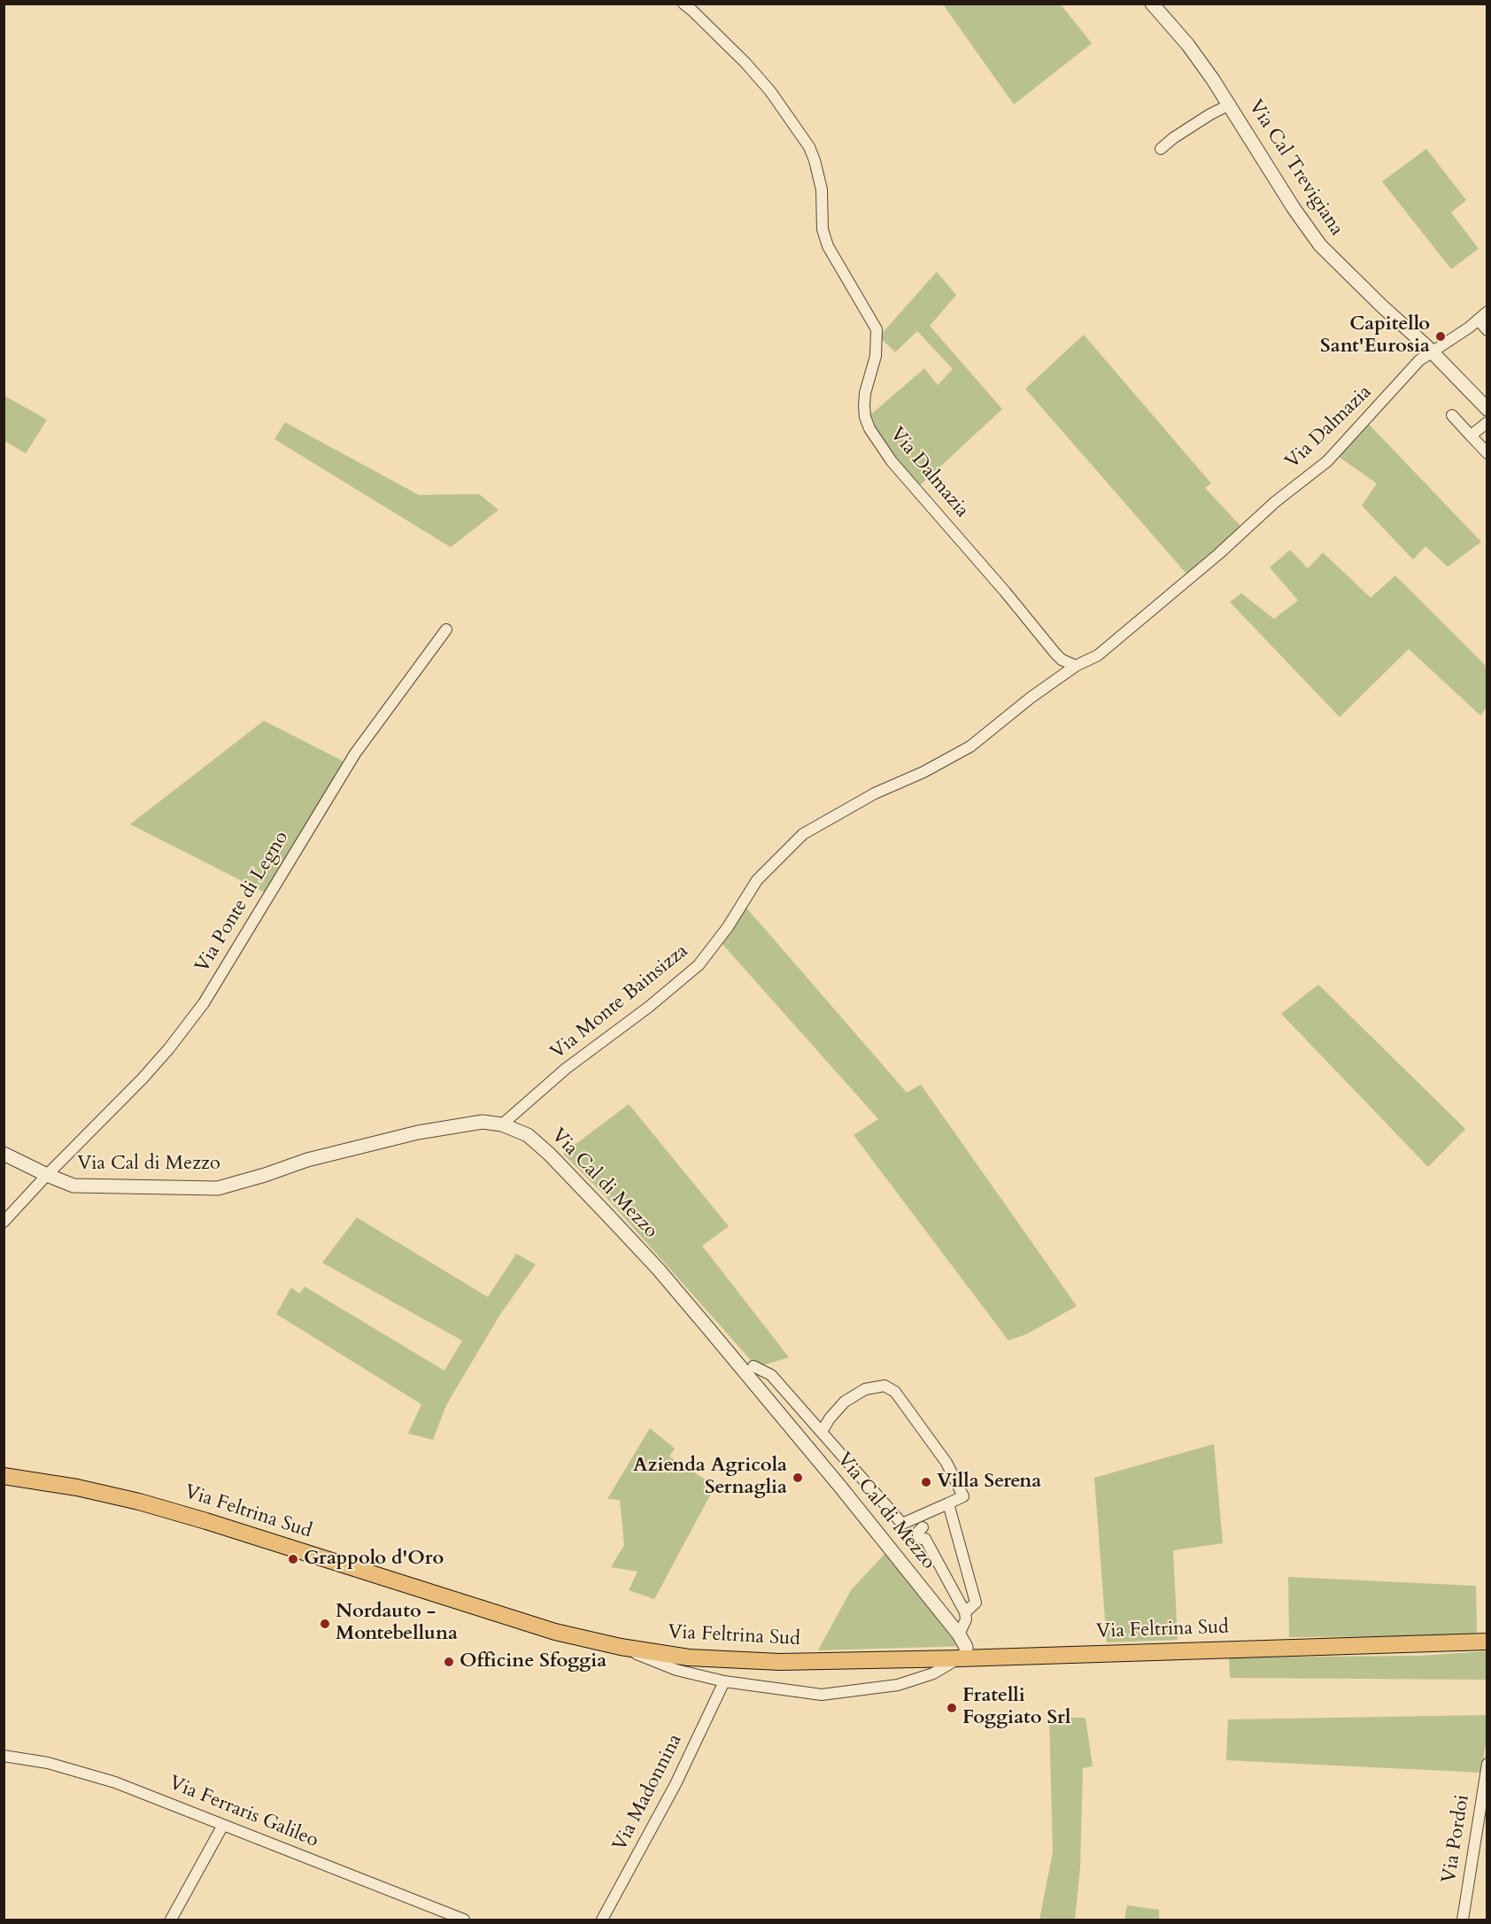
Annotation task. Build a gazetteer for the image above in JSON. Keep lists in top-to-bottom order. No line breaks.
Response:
{"streets":{"main road":["Via Feltrina Sud"],"street":["Via Cal Trevigiana","Via Dalmazia","Via Ponte di Legno","Via Monte Bainsizza","Via Cal di Mezzo","Via Madonnina","Via Ferraris Galileo","Via Pordoi"]},"crossings":[["Via Cal Trevigiana","Via Dalmazia"],["Via Dalmazia","Via Monte Bainsizza"],["Via Ponte di Legno","Via Cal di Mezzo"],["Via Monte Bainsizza","Via Cal di Mezzo"],["Via Cal di Mezzo","Via Feltrina Sud"]],"places":["Capitello Sant'Eurosia","Azienda Agricola Sernaglia","Villa Serena","Grappolo d'Oro","Nordauto - Montebelluna","Officine Sfoggia","Fratelli Foggiato Srl"]}
